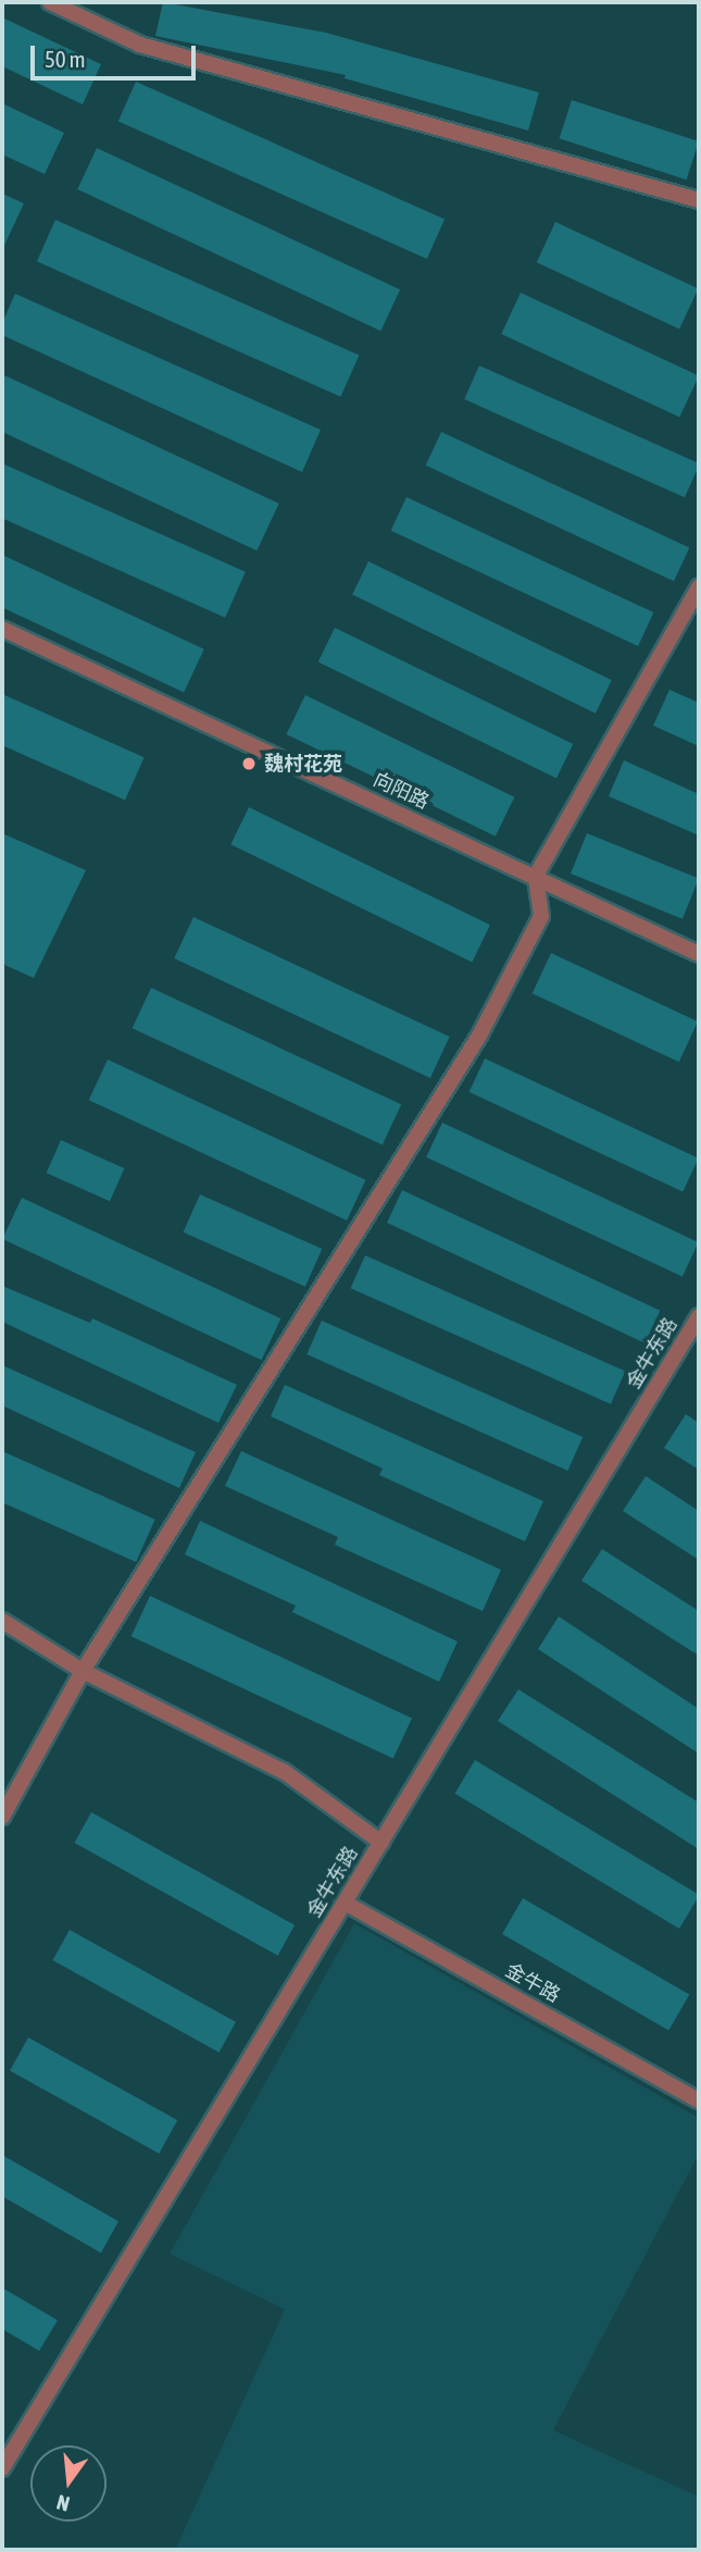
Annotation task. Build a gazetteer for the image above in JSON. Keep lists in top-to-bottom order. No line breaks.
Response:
{"streets":{"street":["向阳路","金牛东路","金牛路"]},"crossings":[["金牛东路","金牛路"]],"places":["魏村花苑"],"scale_bar":"50 m","north":"bottom"}
